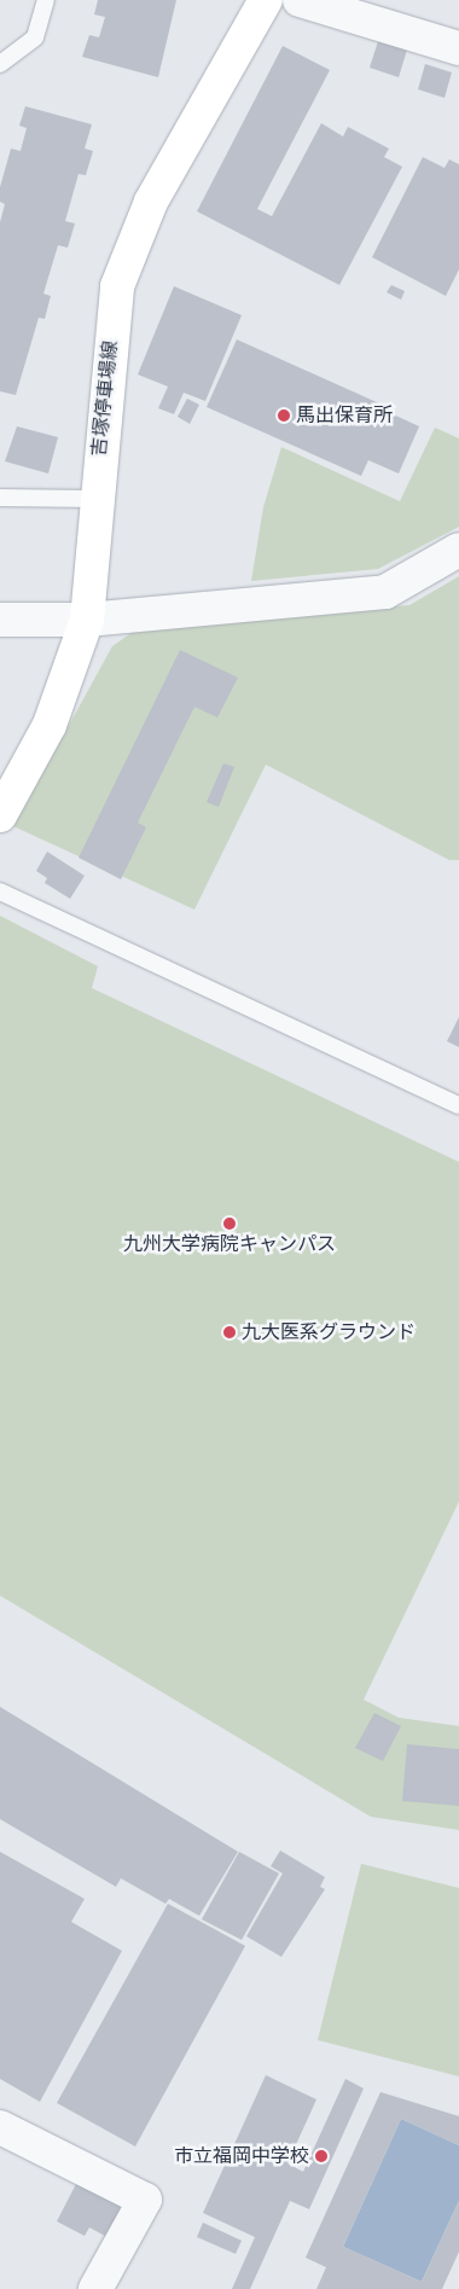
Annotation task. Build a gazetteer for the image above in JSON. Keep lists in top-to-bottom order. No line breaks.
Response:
{"streets":{"main road":["吉塚停車場線"]},"places":["馬出保育所","九州大学病院キャンパス","九大医系グラウンド","市立福岡中学校"]}
